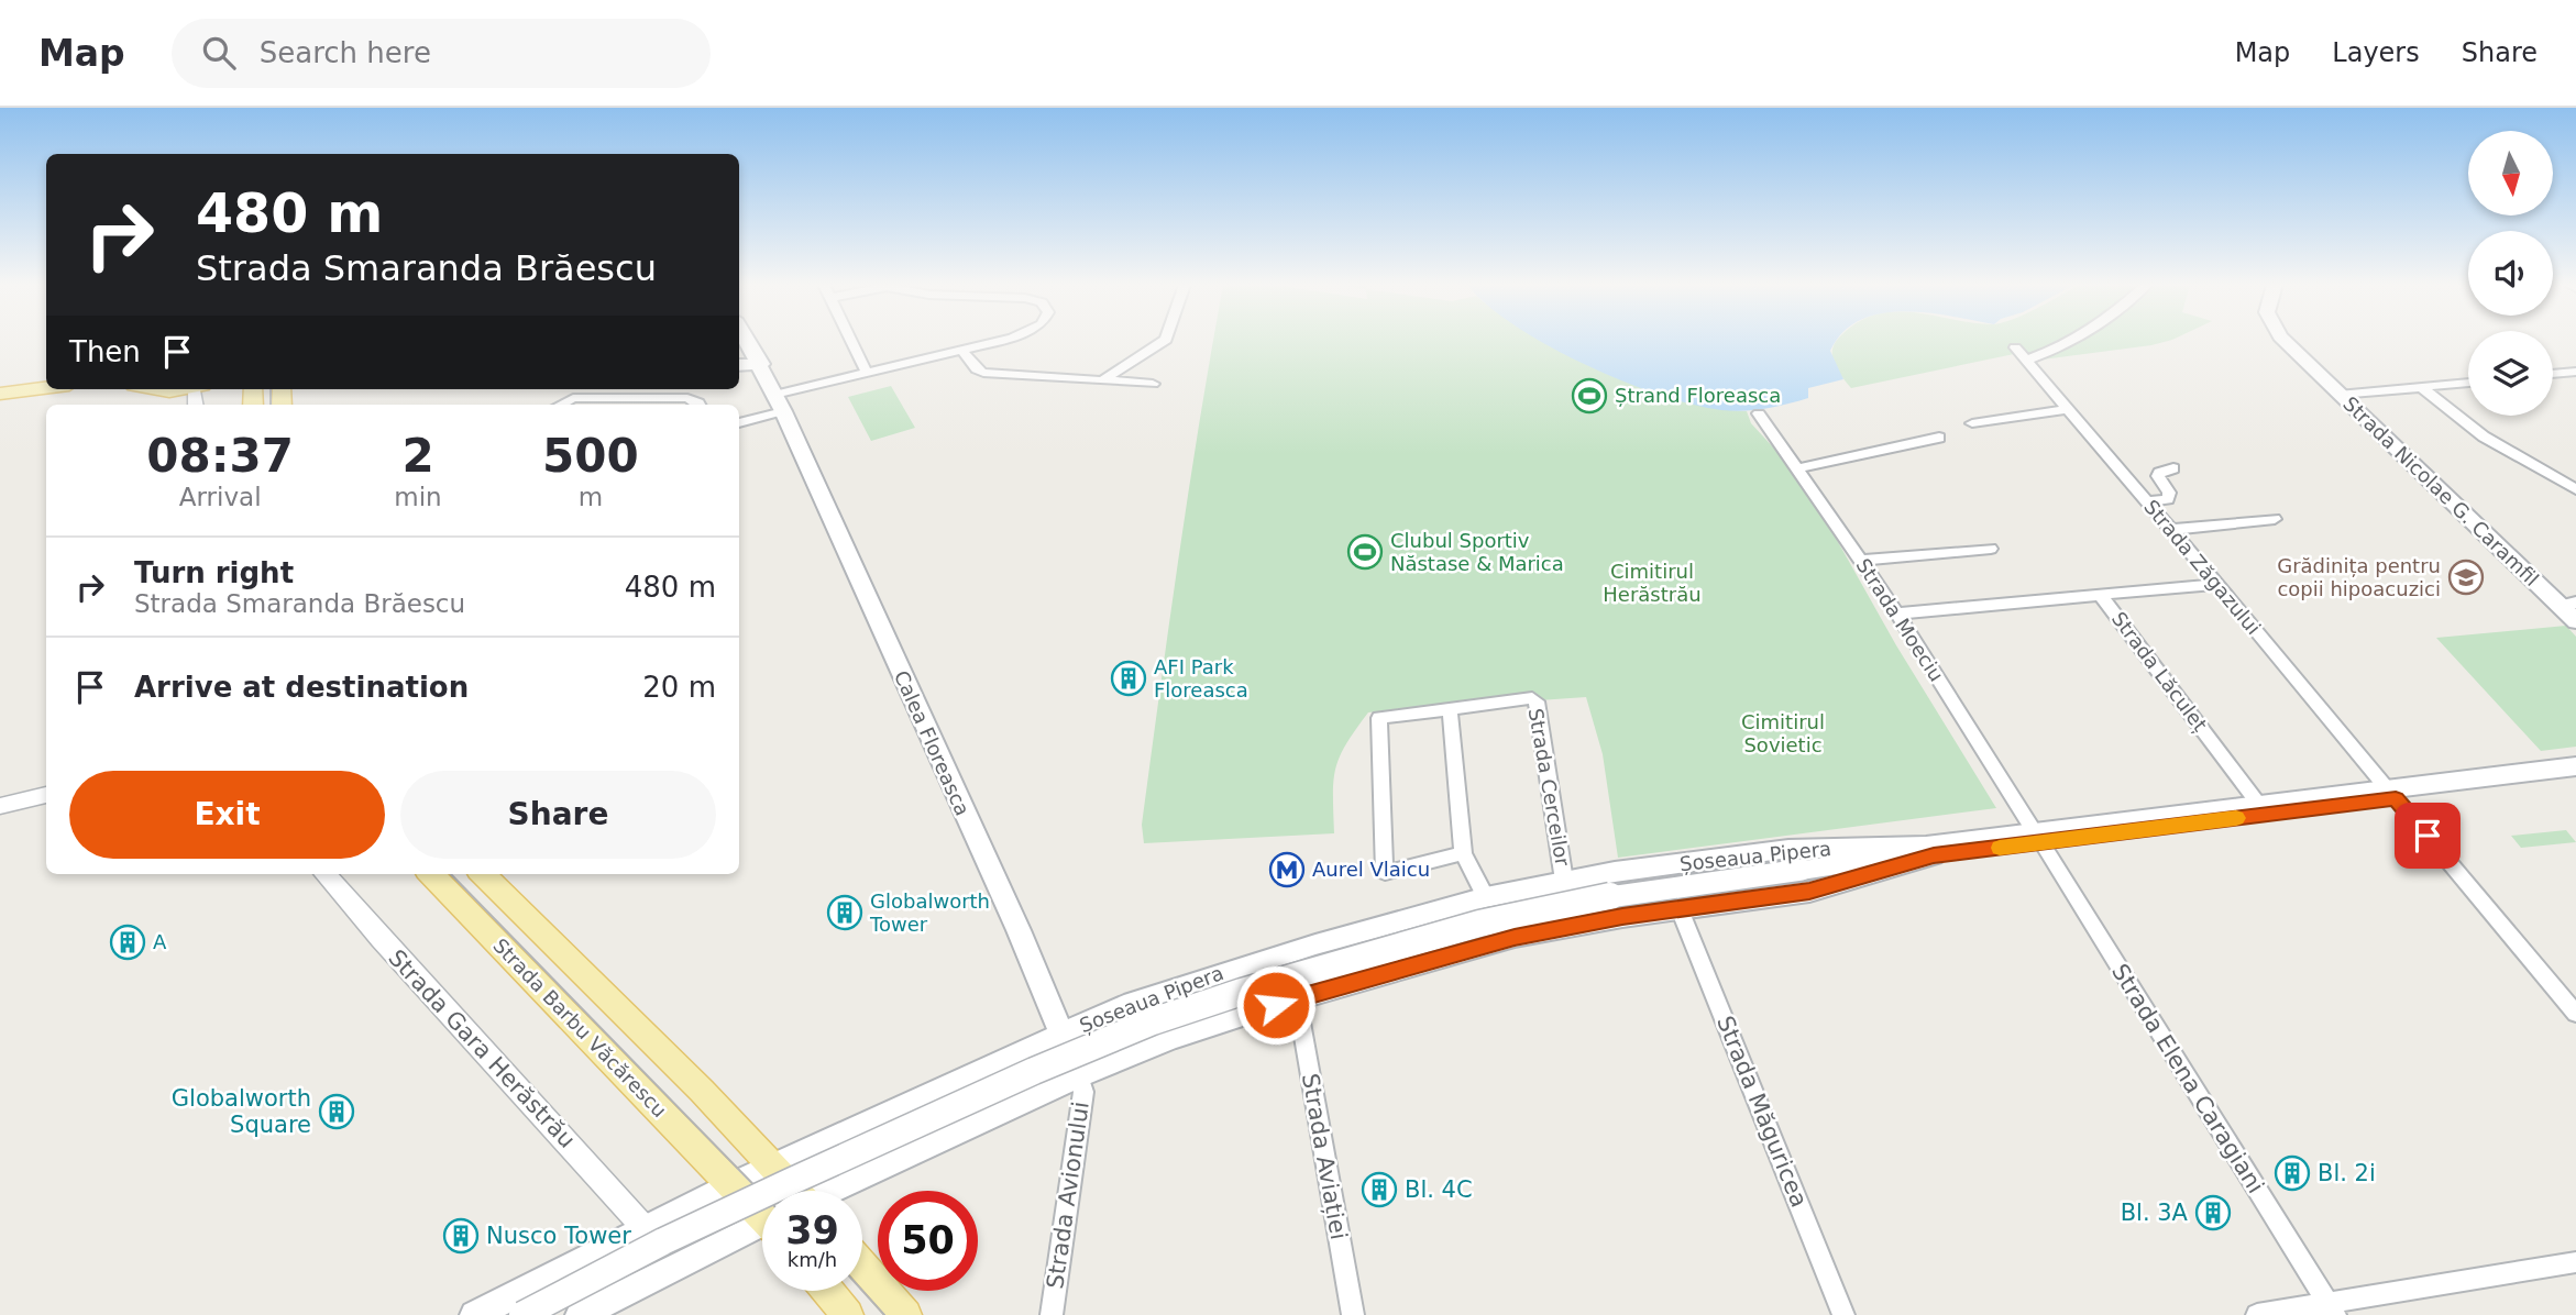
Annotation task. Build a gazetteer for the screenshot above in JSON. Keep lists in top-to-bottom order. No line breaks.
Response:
{"streets":{"main road":["Strada Nicolae G. Caramfil","Calea Floreasca","Șoseaua Pipera","Strada Barbu Văcărescu"],"street":["Strada Zăgazului","Strada Moeciu","Strada Lăculeț","Strada Cerceilor","Strada Gara Herăstrău","Strada Elena Caragiani","Strada Măguricea","Strada Aviației","Strada Avionului"]},"crossings":[["Strada Zăgazului","Strada Lăculeț"],["Strada Zăgazului","Șoseaua Pipera"],["Strada Moeciu","Șoseaua Pipera"],["Strada Moeciu","Strada Elena Caragiani"],["Strada Lăculeț","Șoseaua Pipera"],["Calea Floreasca","Șoseaua Pipera"],["Calea Floreasca","Strada Avionului"],["Strada Cerceilor","Șoseaua Pipera"],["Șoseaua Pipera","Strada Barbu Văcărescu"],["Șoseaua Pipera","Strada Gara Herăstrău"],["Șoseaua Pipera","Strada Elena Caragiani"],["Șoseaua Pipera","Strada Măguricea"],["Șoseaua Pipera","Strada Aviației"],["Șoseaua Pipera","Strada Avionului"]],"parks":["Cimitirul Herăstrău","Cimitirul Sovietic"],"places":{"sports":["Ștrand Floreasca","Clubul Sportiv Năstase & Marica"],"school or university":["Grădinița pentru copii hipoacuzici"],"building":["AFI Park Floreasca","Globalworth Tower","A","Globalworth Square","Bl. 2i","Bl. 4C","Bl. 3A","Nusco Tower"],"metro station":["Aurel Vlaicu"]},"north":"bottom","page":{"header":"Map","search":"Search here","nav":["Map","Layers","Share"],"turn":["480 m","Strada Smaranda Brăescu"],"then":"Then","eta":["08:37","Arrival","2","min","500","m"],"list":[{"name":"Turn right","note":"Strada Smaranda Brăescu","value":"480 m"},{"name":"Arrive at destination","value":"20 m"}],"buttons":["Exit","Share"],"speed":"39 km/h","limit":"50"}}
